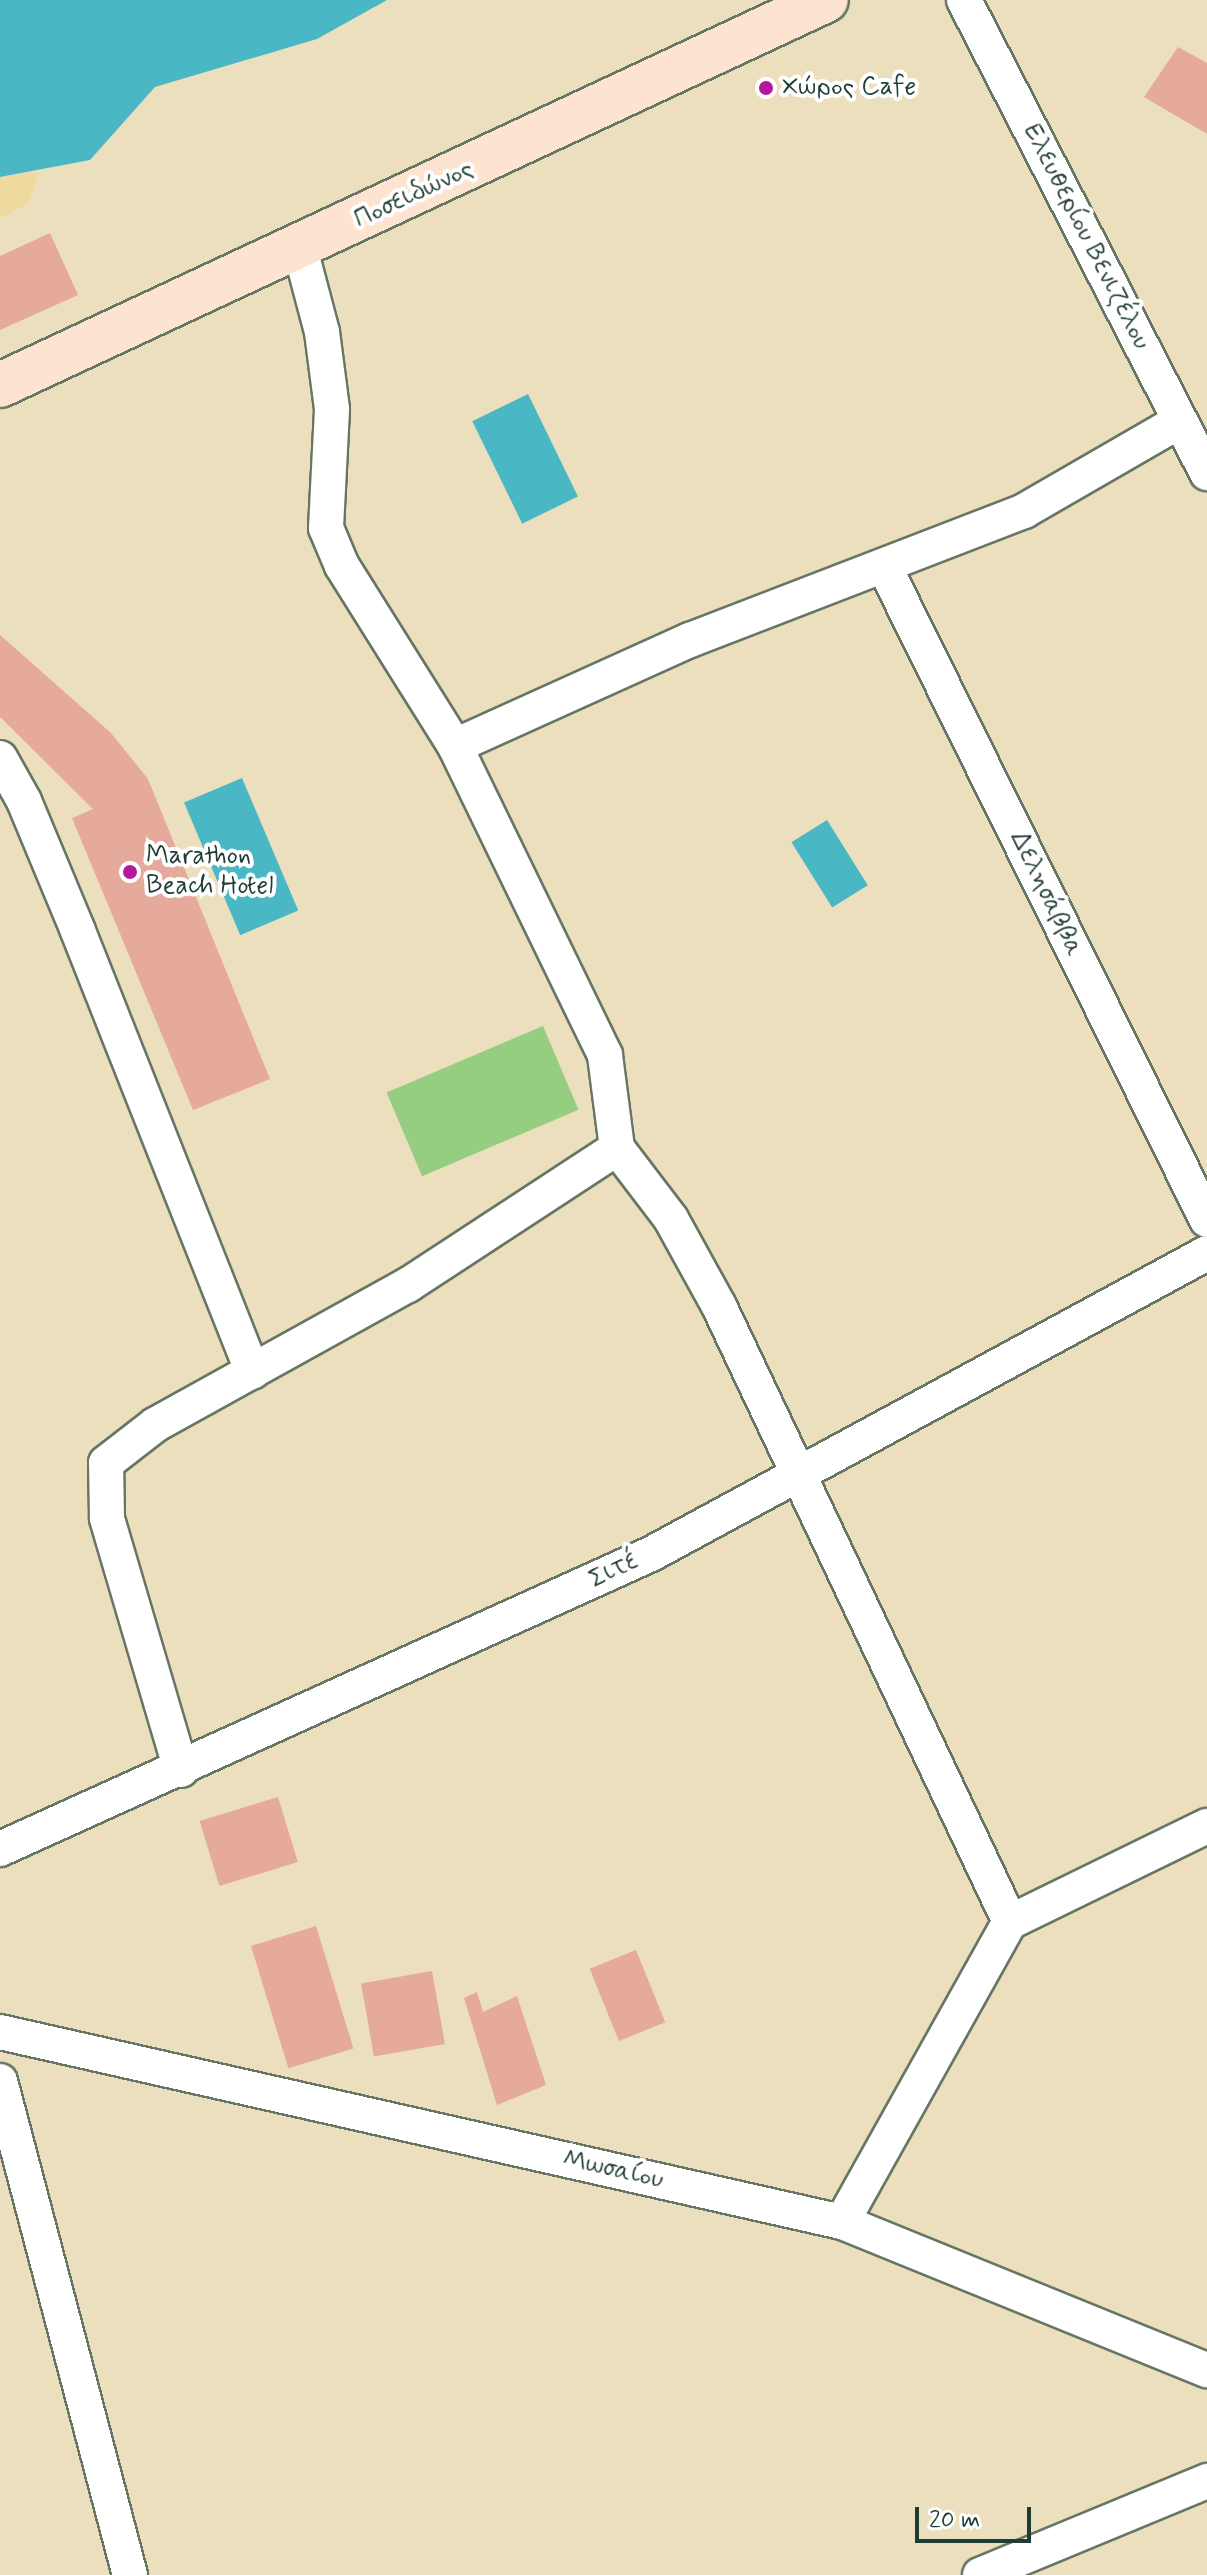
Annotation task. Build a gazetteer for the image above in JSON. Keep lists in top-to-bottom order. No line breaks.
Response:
{"streets":{"street":["Ποσειδώνος","Ελευθερίου Βενιζέλου","Δελησάββα","Σιτέ","Μωσαίου"]},"places":["Χώρος Cafe","Marathon Beach Hotel"],"scale_bar":"20 m"}
